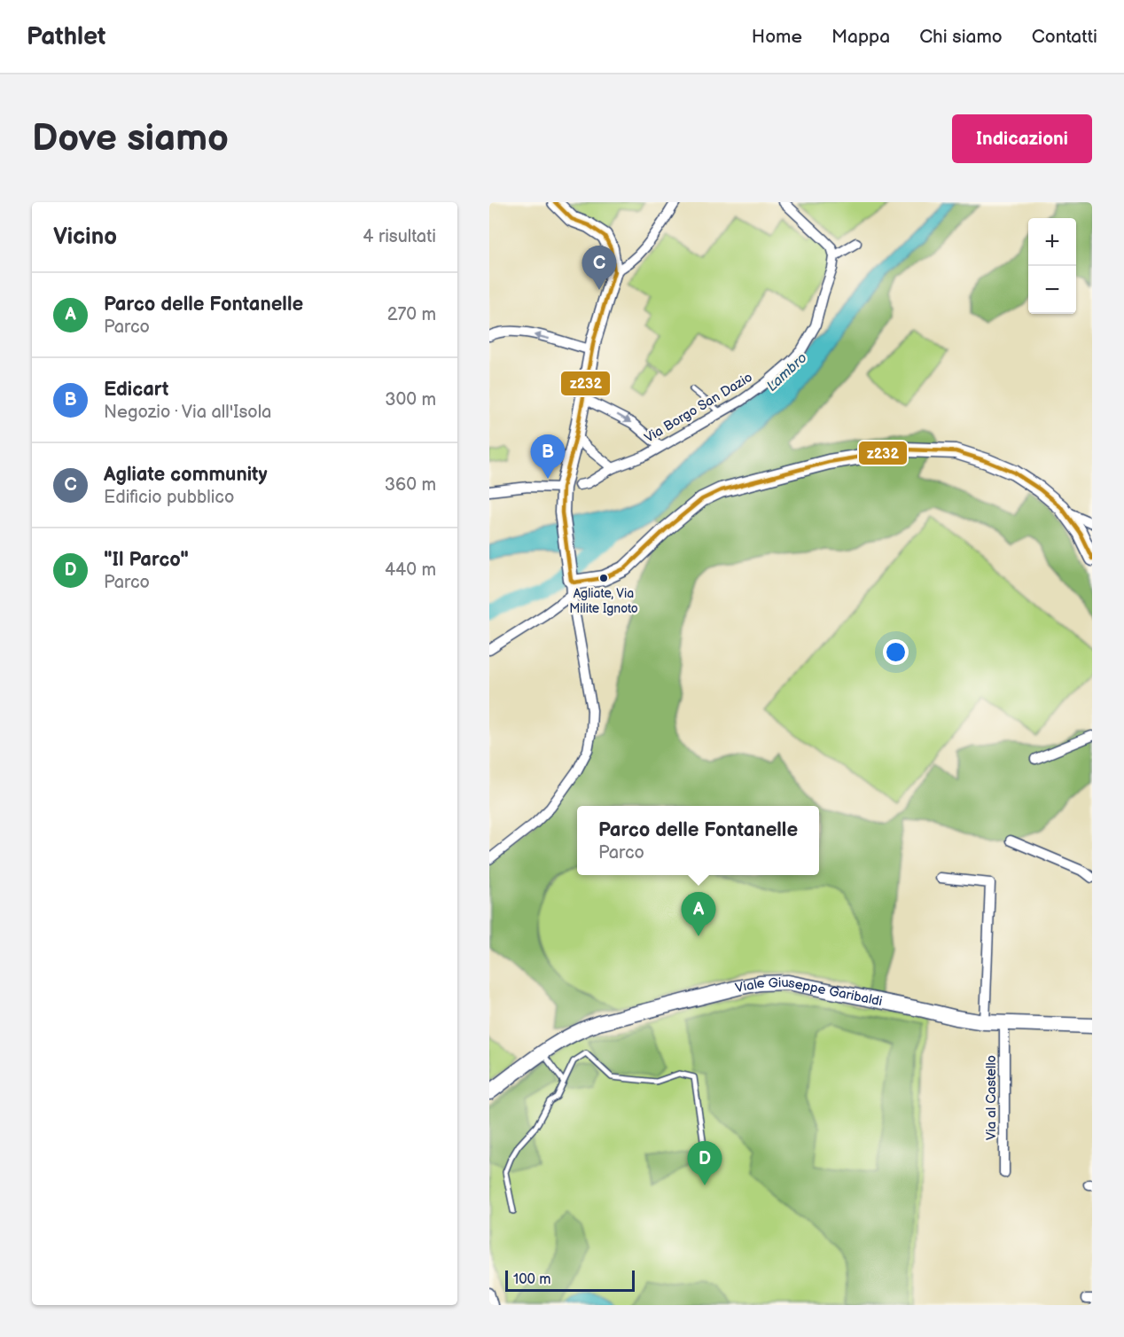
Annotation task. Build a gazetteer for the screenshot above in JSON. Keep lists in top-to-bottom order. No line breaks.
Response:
{"streets":{"street":["Via Borgo San Dazio","Viale Giuseppe Garibaldi","Via al Castello"]},"crossings":[["Viale Giuseppe Garibaldi","Via al Castello"]],"water":["Lambro"],"places":["Agliate, Via Milite Ignoto"],"lines":["transit line z232"],"scale_bar":"100 m","page":{"header":"Pathlet","nav":["Home","Mappa","Chi siamo","Contatti"],"buttons":"Indicazioni","title":"Dove siamo","heading":["Vicino","4 risultati"],"map_buttons":["+","−"],"pins":["C","B","A","D"],"list":[{"mark":"A","name":"Parco delle Fontanelle","note":"Parco","value":"270 m"},{"mark":"B","name":"Edicart","note":"Negozio · Via all'Isola","value":"300 m"},{"mark":"C","name":"Agliate community","note":"Edificio pubblico","value":"360 m"},{"mark":"D","name":"\"Il Parco\"","note":"Parco","value":"440 m"}],"popup":["Parco delle Fontanelle","Parco"],"scale":"100 m"}}
